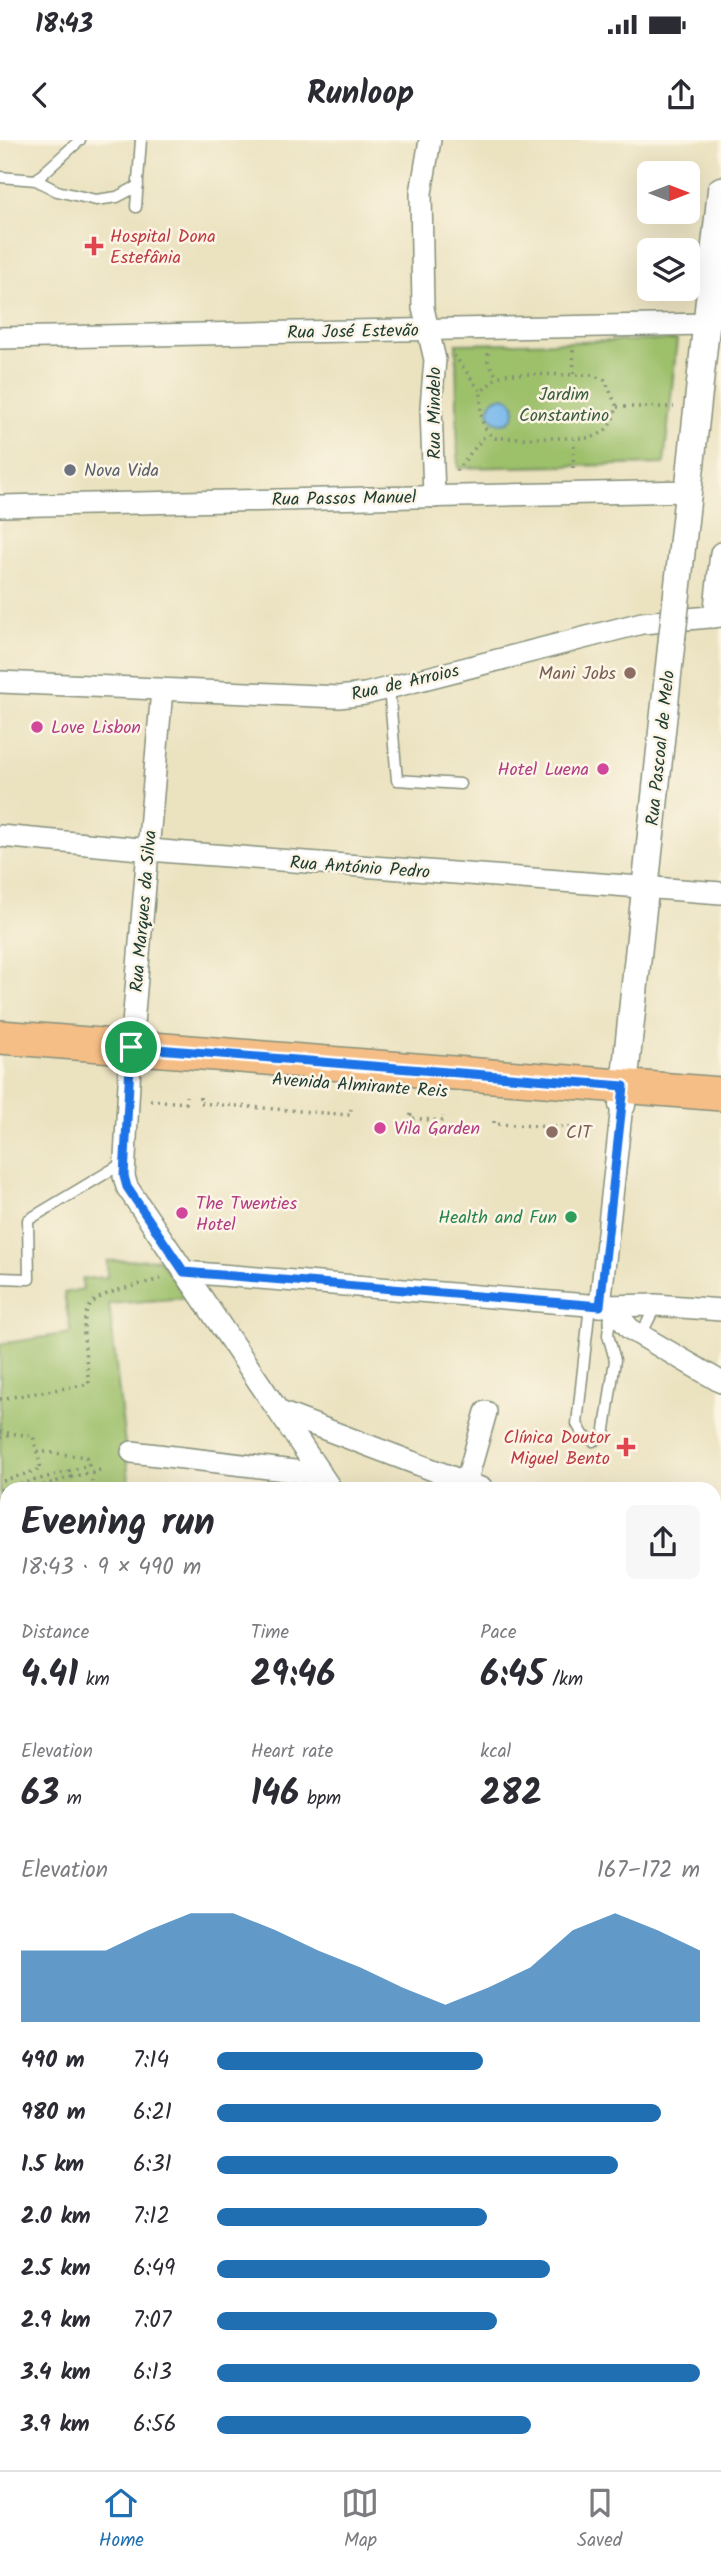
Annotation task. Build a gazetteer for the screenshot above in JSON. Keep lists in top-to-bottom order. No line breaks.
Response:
{"streets":{"main road":["Avenida Almirante Reis"],"street":["Rua José Estevão","Rua Mindelo","Rua Passos Manuel","Rua de Arroios","Rua Pascoal de Melo","Rua António Pedro","Rua Marques da Silva"]},"crossings":[["Rua José Estevão","Rua Mindelo"],["Rua José Estevão","Rua Pascoal de Melo"],["Rua Mindelo","Rua Passos Manuel"],["Rua Passos Manuel","Rua Pascoal de Melo"],["Rua de Arroios","Rua Marques da Silva"],["Rua Pascoal de Melo","Rua António Pedro"],["Rua Pascoal de Melo","Avenida Almirante Reis"],["Rua António Pedro","Rua Marques da Silva"],["Rua Marques da Silva","Avenida Almirante Reis"]],"parks":["Jardim Constantino"],"places":{"health":["Hospital Dona Estefânia","Clínica Doutor Miguel Bento"],"other":["Nova Vida","Mani Jobs","Love Lisbon","Hotel Luena","Vila Garden","CIT","The Twenties Hotel","Health and Fun"]},"north":"right","page":{"status":"18:43","header":"Runloop","heading":["Evening run","18:43 · 9 × 490 m"],"stats":[["Distance","4.41 km"],["Time","29:46"],["Pace","6:45 /km"],["Elevation","63 m"],["Heart rate","146 bpm"],["kcal","282"]],"chart":["Elevation","167–172 m"],"list":[{"name":"490 m","note":"7:14"},{"name":"980 m","note":"6:21"},{"name":"1.5 km","note":"6:31"},{"name":"2.0 km","note":"7:12"},{"name":"2.5 km","note":"6:49"},{"name":"2.9 km","note":"7:07"},{"name":"3.4 km","note":"6:13"},{"name":"3.9 km","note":"6:56"}],"tabs":["Home","Map","Saved"]}}
